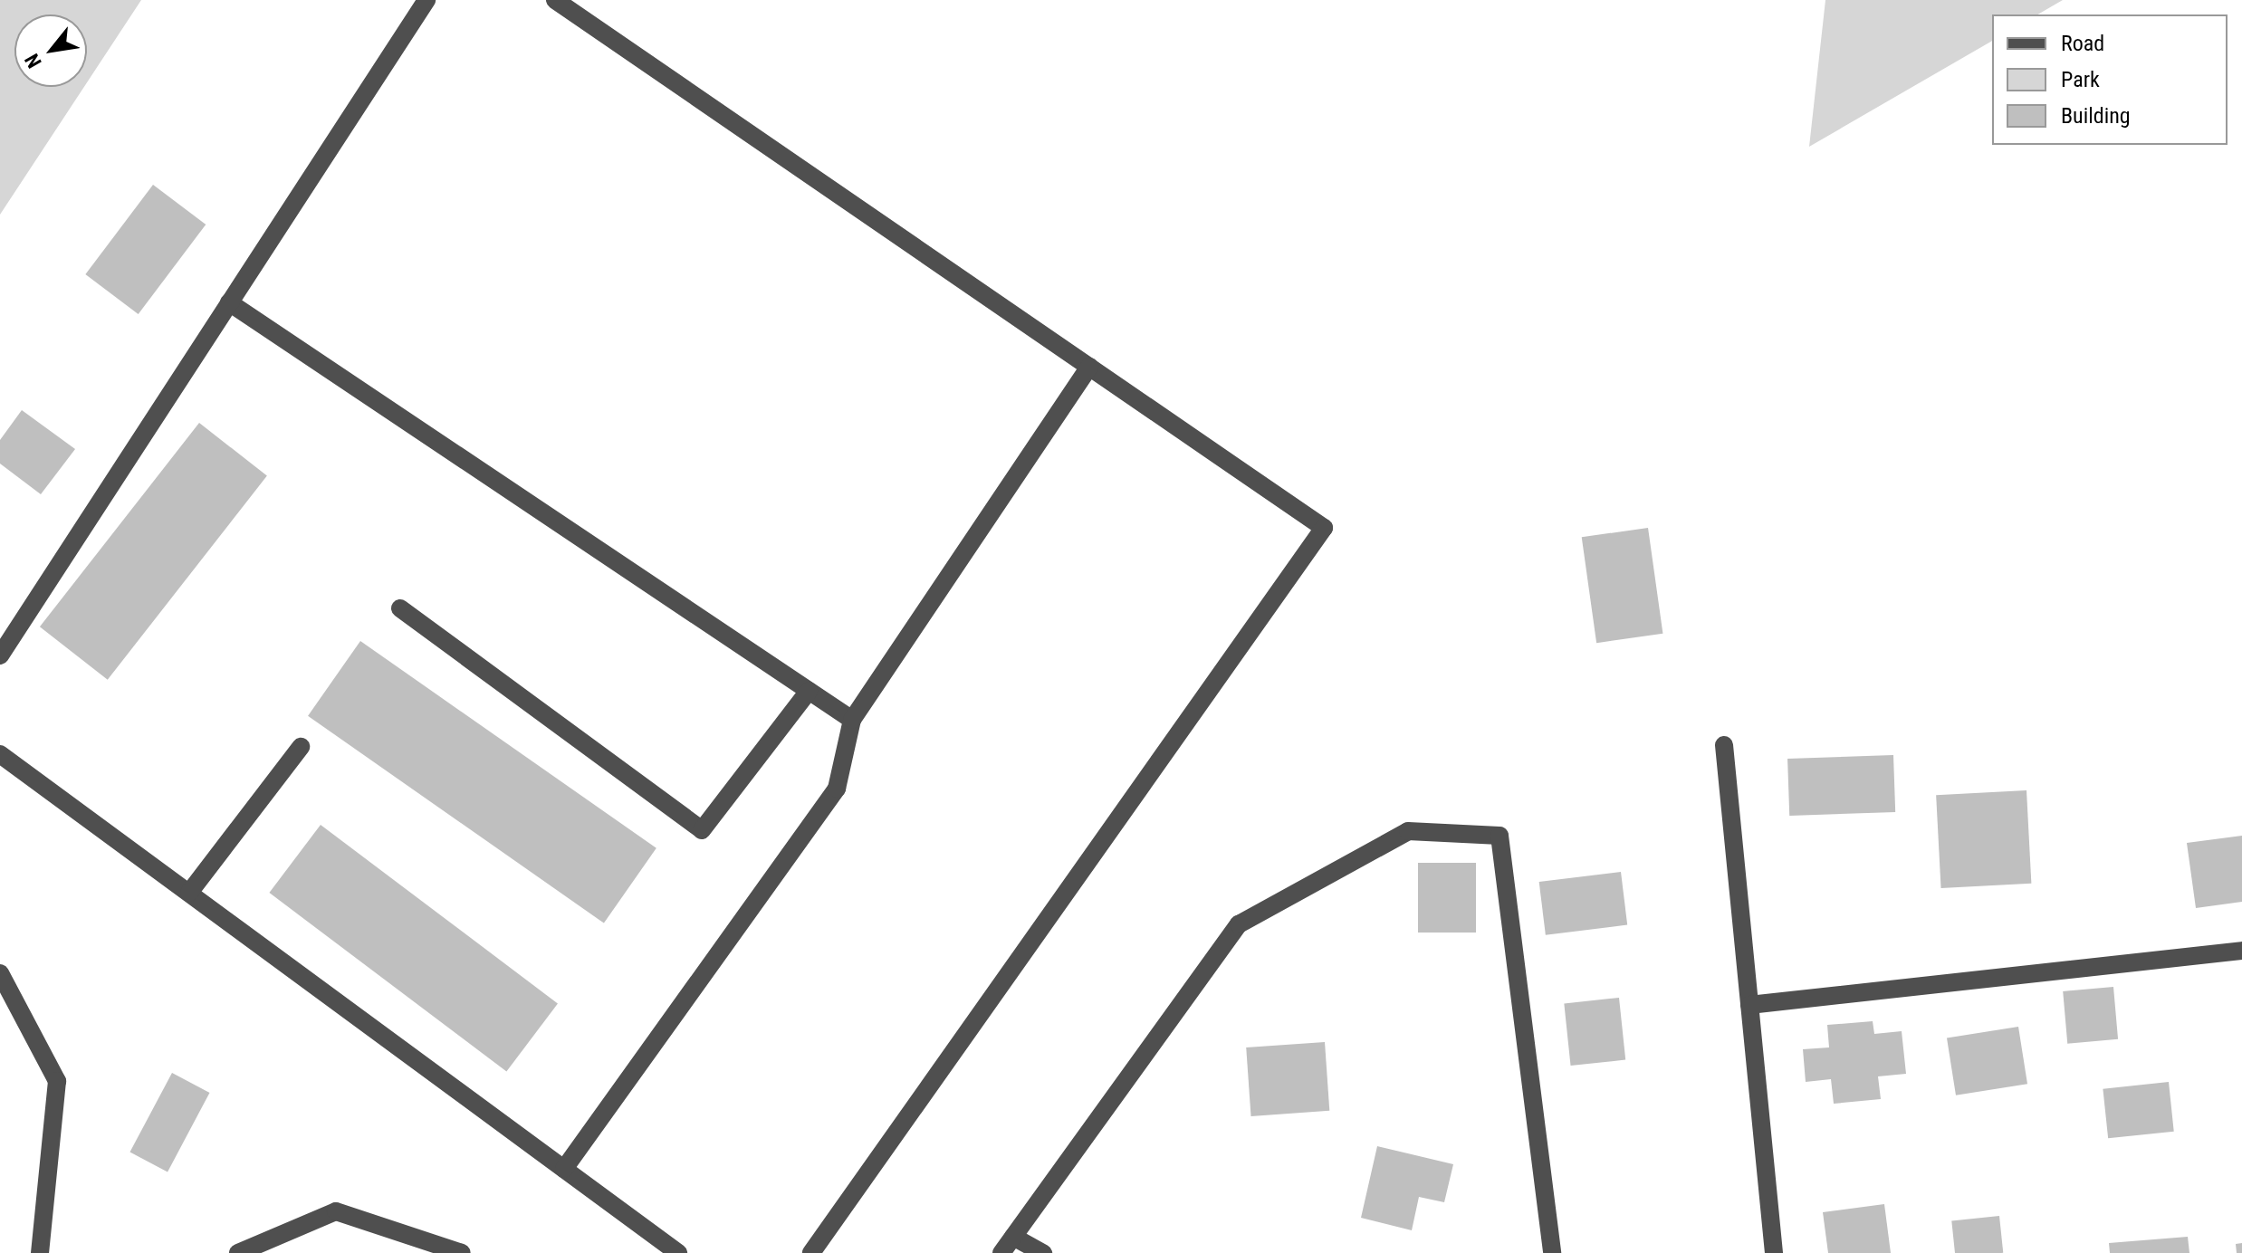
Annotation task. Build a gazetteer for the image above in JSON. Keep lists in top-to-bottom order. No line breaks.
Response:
{"legend":["Road","Park","Building"],"north":"bottom left"}
